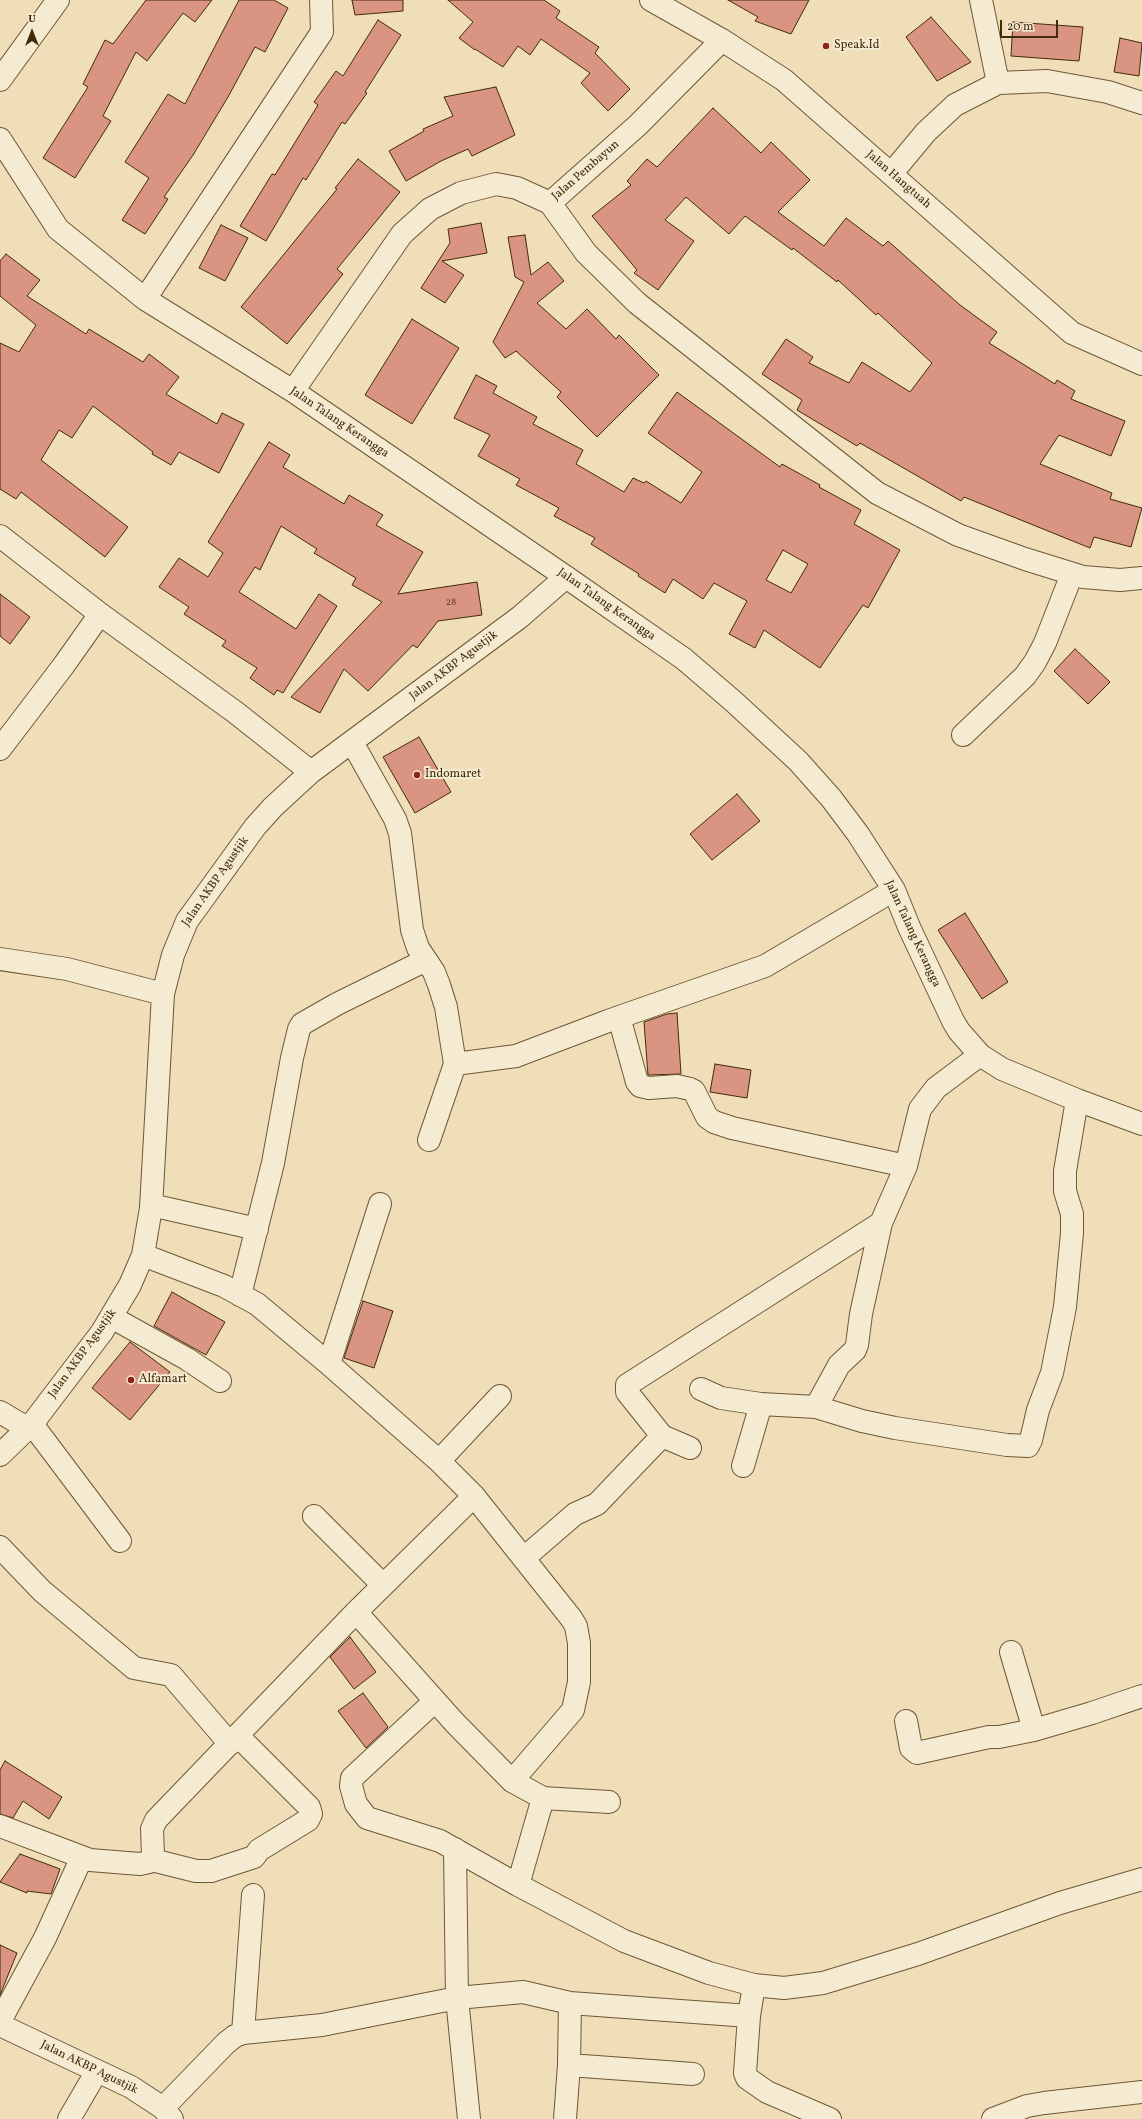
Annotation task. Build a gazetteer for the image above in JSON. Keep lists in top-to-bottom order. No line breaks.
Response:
{"streets":{"street":["Jalan Pembayun","Jalan Hangtuah","Jalan Talang Kerangga","Jalan AKBP Agustjik"]},"crossings":[["Jalan Pembayun","Jalan Hangtuah"],["Jalan Pembayun","Jalan Talang Kerangga"],["Jalan Talang Kerangga","Jalan AKBP Agustjik"]],"places":["Speak.Id","Indomaret","Alfamart"],"house_numbers":["28"],"scale_bar":"20 m","north":"top"}
